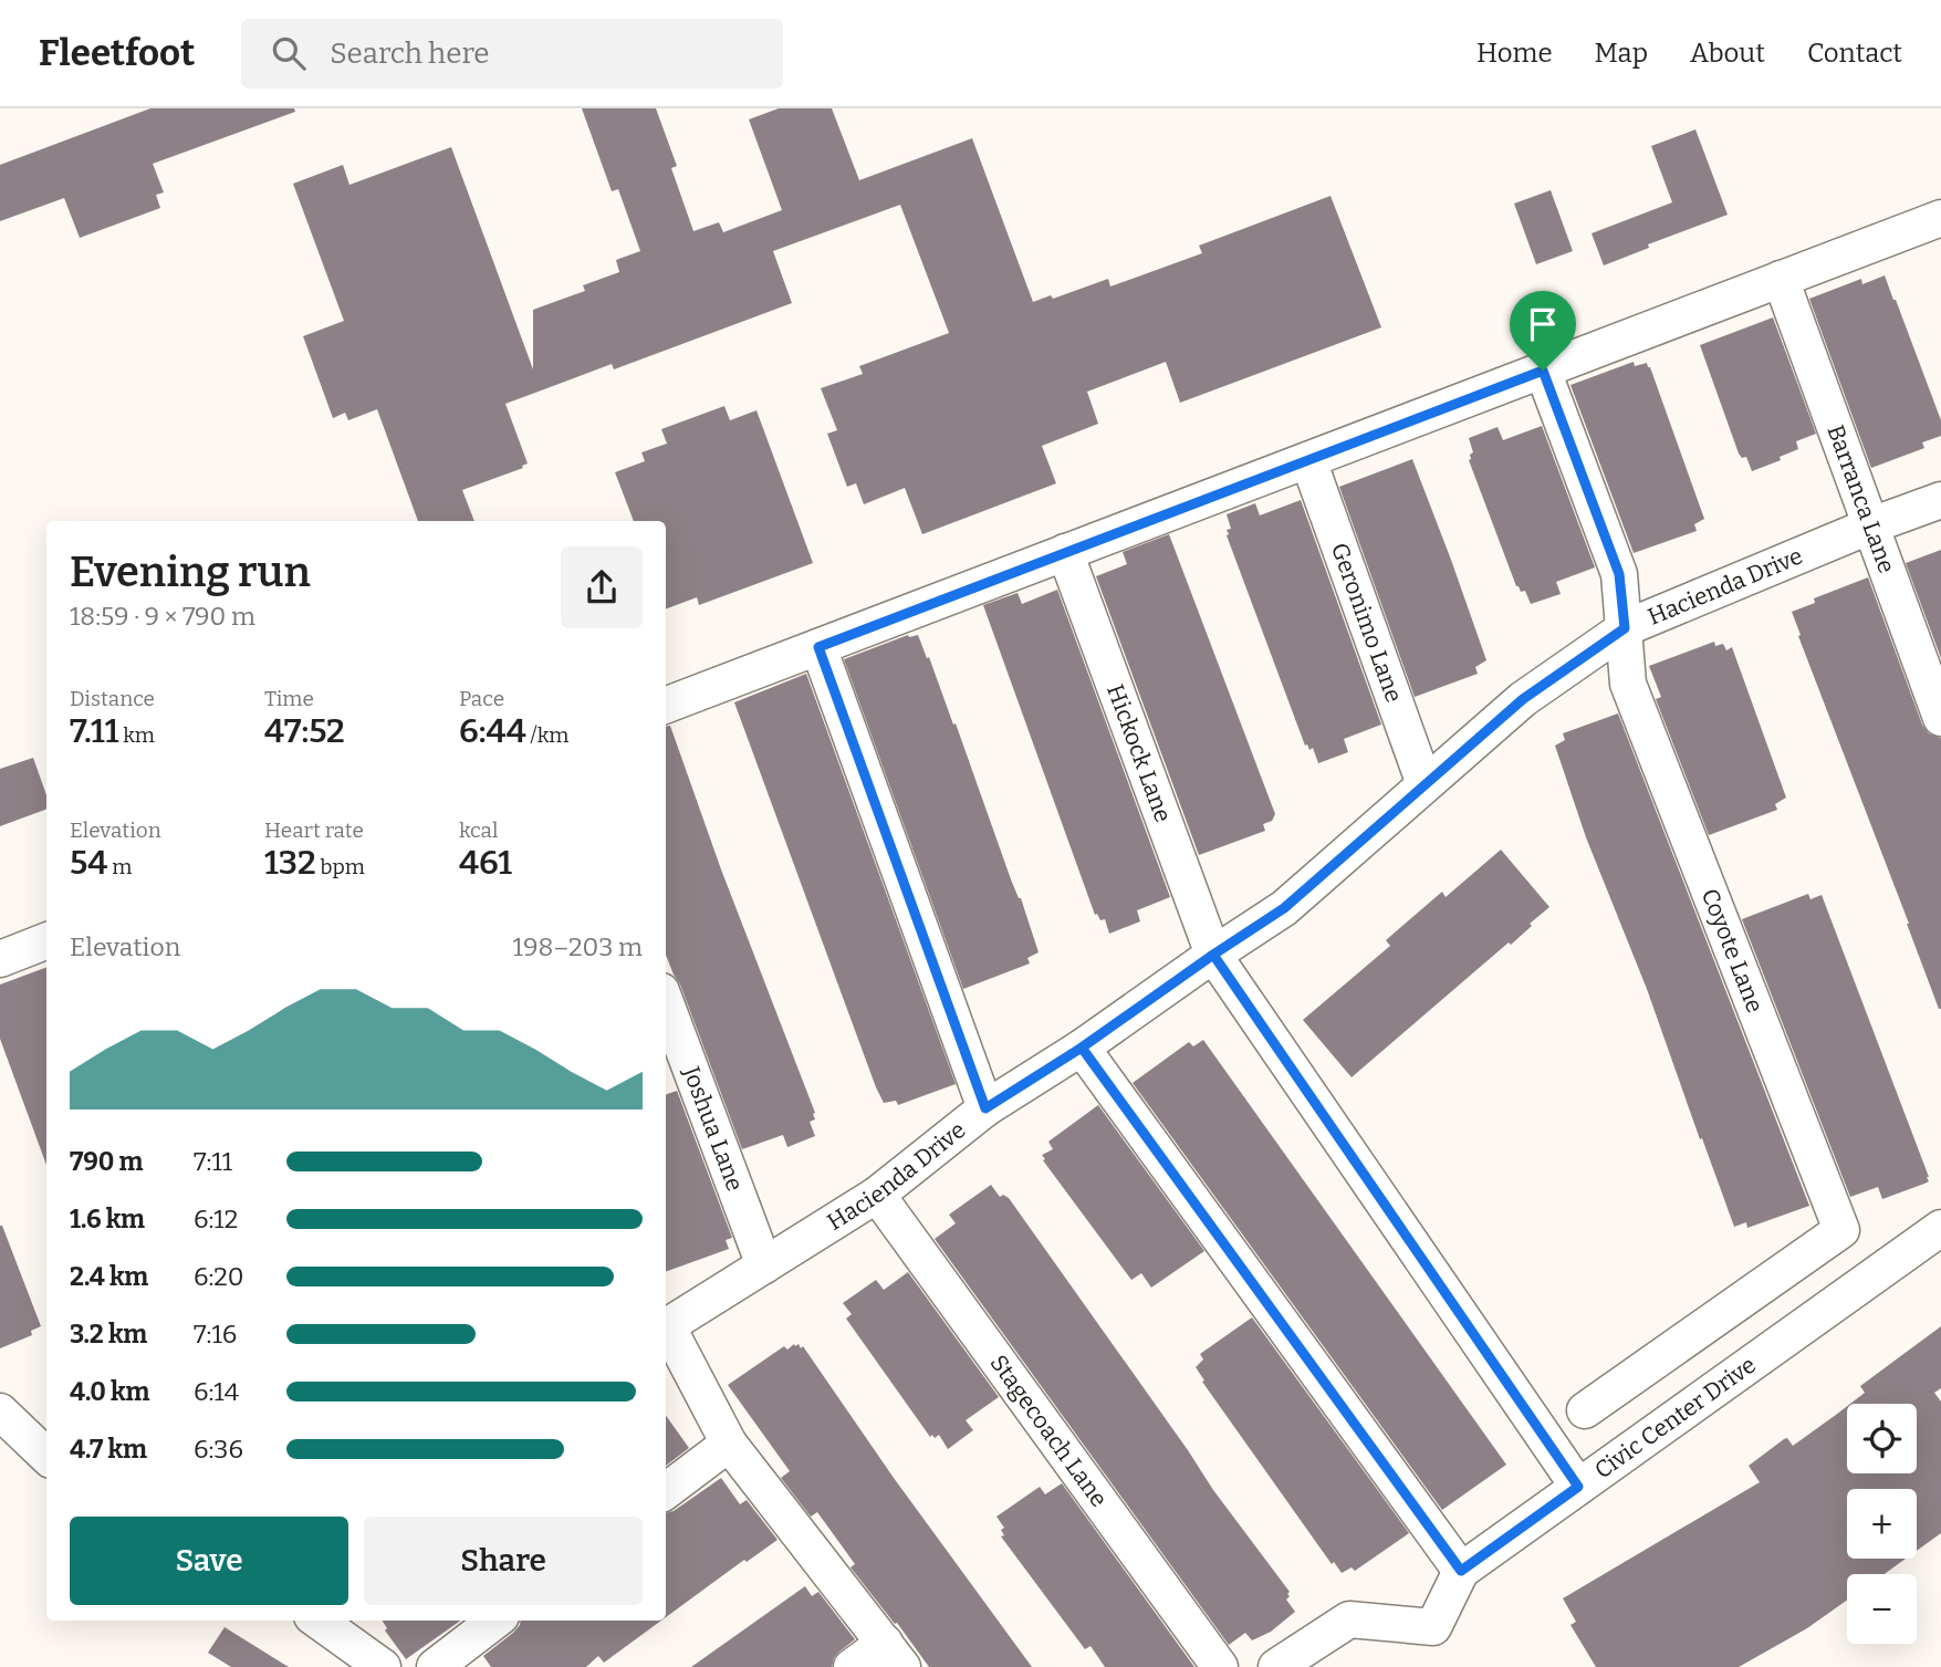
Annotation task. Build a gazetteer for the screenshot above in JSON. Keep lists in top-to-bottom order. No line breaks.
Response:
{"streets":{"street":["Barranca Lane","Hacienda Drive","Geronimo Lane","Hickock Lane","Coyote Lane","Joshua Lane","Civic Center Drive","Stagecoach Lane"]},"crossings":[["Barranca Lane","Hacienda Drive"],["Hacienda Drive","Geronimo Lane"],["Hacienda Drive","Hickock Lane"],["Hacienda Drive","Coyote Lane"],["Hacienda Drive","Joshua Lane"],["Hacienda Drive","Stagecoach Lane"],["Hickock Lane","Civic Center Drive"]],"page":{"header":"Fleetfoot","search":"Search here","nav":["Home","Map","About","Contact"],"heading":["Evening run","18:59 · 9 × 790 m"],"stats":[["Distance","7.11 km"],["Time","47:52"],["Pace","6:44 /km"],["Elevation","54 m"],["Heart rate","132 bpm"],["kcal","461"]],"chart":["Elevation","198–203 m"],"list":[{"name":"790 m","note":"7:11"},{"name":"1.6 km","note":"6:12"},{"name":"2.4 km","note":"6:20"},{"name":"3.2 km","note":"7:16"},{"name":"4.0 km","note":"6:14"},{"name":"4.7 km","note":"6:36"}],"map_buttons":["+","−"],"buttons":["Save","Share"]}}
